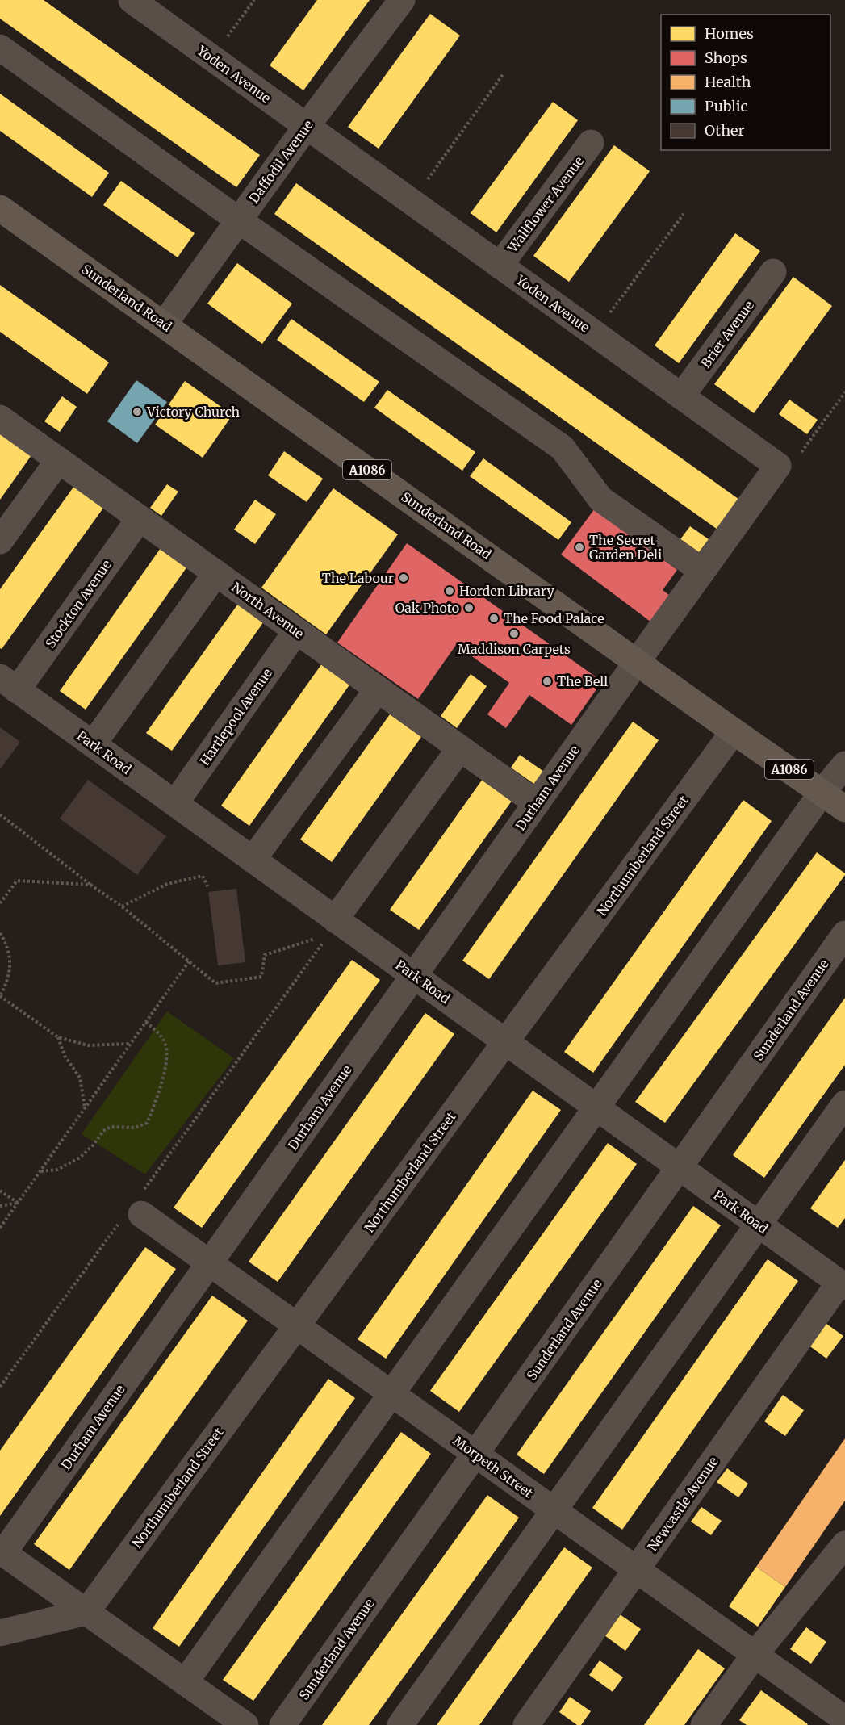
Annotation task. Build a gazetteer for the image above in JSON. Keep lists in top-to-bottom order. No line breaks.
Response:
{"streets":{"main road":["Sunderland Road","A1086"],"street":["Yoden Avenue","Daffodil Avenue","Wallflower Avenue","Brier Avenue","Stockton Avenue","North Avenue","Hartlepool Avenue","Park Road","Durham Avenue","Northumberland Street","Sunderland Avenue","Morpeth Street","Newcastle Avenue"]},"crossings":[["Yoden Avenue","Daffodil Avenue"],["Yoden Avenue","Wallflower Avenue"],["Yoden Avenue","Brier Avenue"],["Daffodil Avenue","Sunderland Road"],["Sunderland Road","Durham Avenue"],["Sunderland Road","Northumberland Street"],["Stockton Avenue","North Avenue"],["Stockton Avenue","Park Road"],["North Avenue","Hartlepool Avenue"],["North Avenue","Durham Avenue"],["Hartlepool Avenue","Park Road"],["Park Road","Durham Avenue"],["Park Road","Northumberland Street"],["Park Road","Sunderland Avenue"],["Park Road","Newcastle Avenue"],["Durham Avenue","Morpeth Street"],["Northumberland Street","Morpeth Street"],["Sunderland Avenue","Morpeth Street"],["Morpeth Street","Newcastle Avenue"]],"places":["Victory Church","The Secret Garden Deli","The Labour","Horden Library","Oak Photo","The Food Palace","Maddison Carpets","The Bell"],"legend":["Homes","Shops","Health","Public","Other"]}
